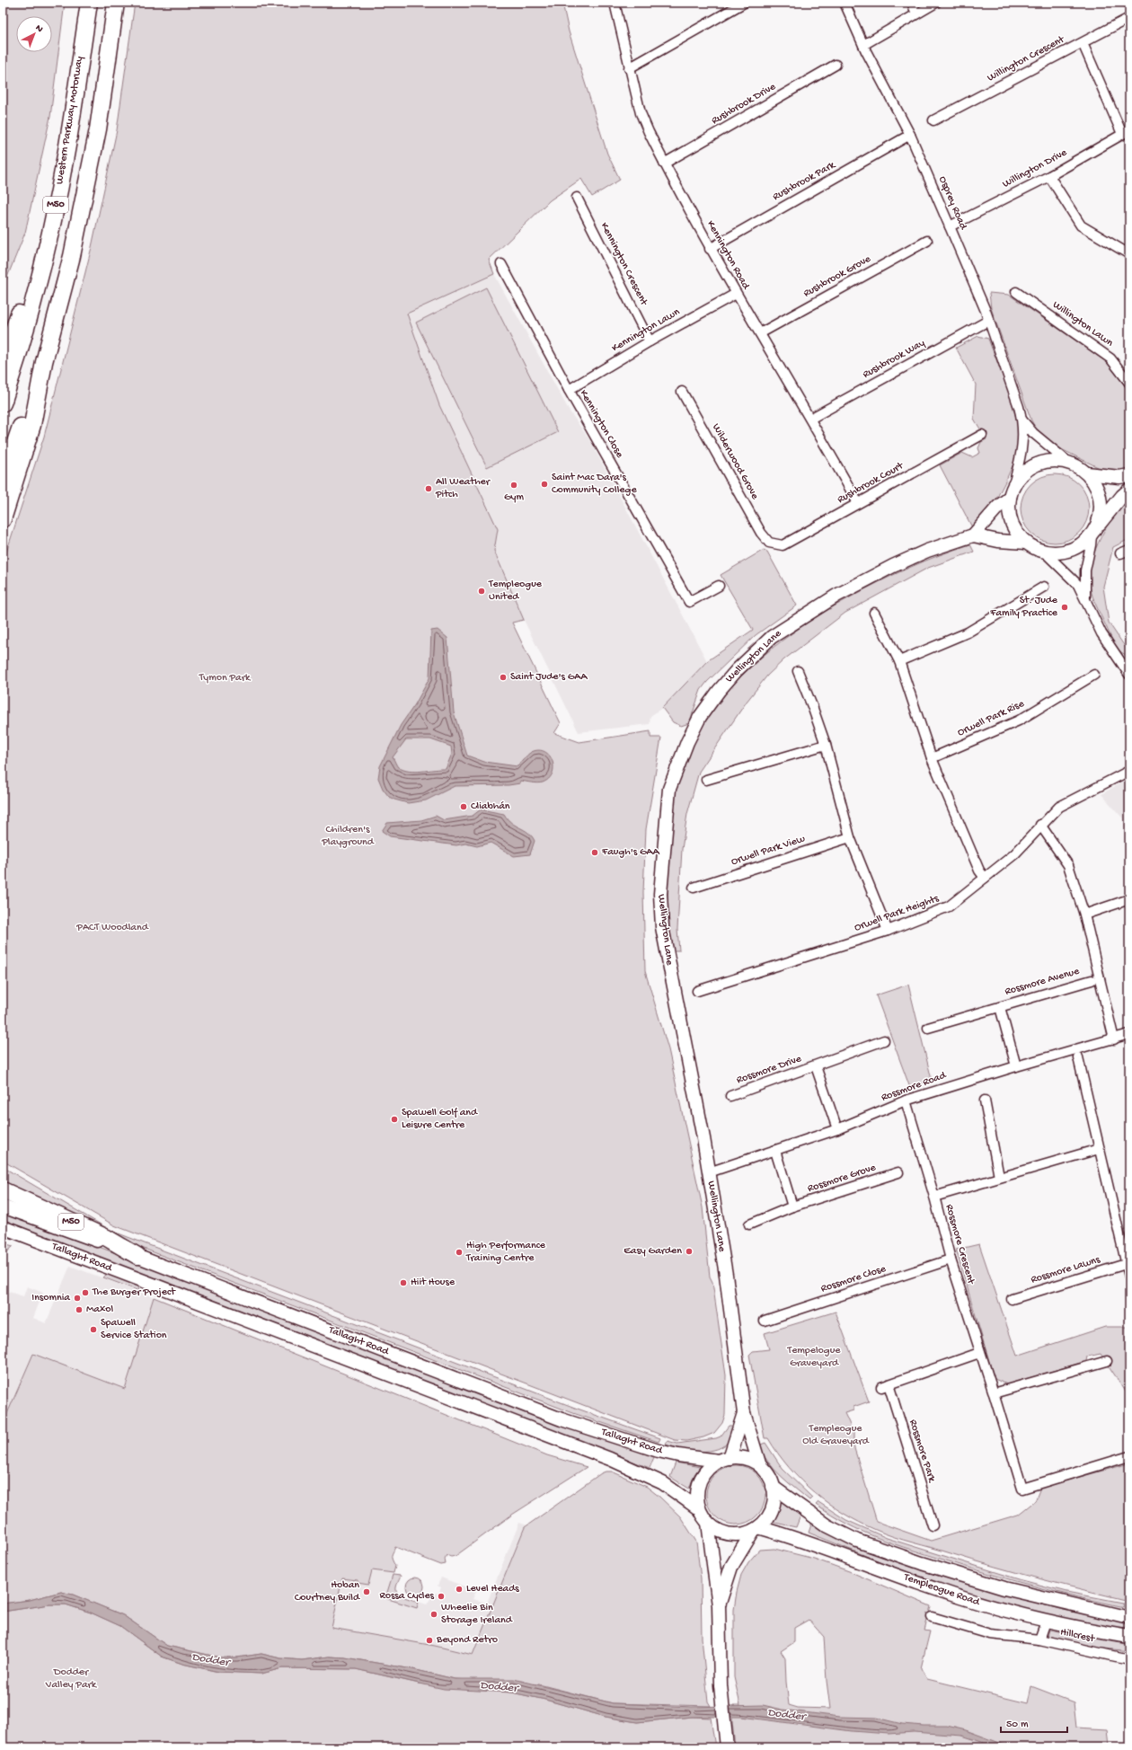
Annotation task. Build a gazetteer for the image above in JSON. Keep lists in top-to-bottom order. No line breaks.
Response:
{"streets":{"highway":["Western Parkway Motorway","M50"],"main road":["Wellington Lane","Tallaght Road","Templeogue Road"],"street":["Willington Crescent","Rushbrook Drive","Willington Drive","Rushbrook Park","Osprey Road","Kennington Road","Kennington Crescent","Rushbrook Grove","Willington Lawn","Kennington Lawn","Rushbrook Way","Kennington Close","Wilderwood Grove","Rushbrook Court","Orwell Park Rise","Orwell Park View","Orwell Park Heights","Rossmore Avenue","Rossmore Drive","Rossmore Road","Rossmore Grove","Rossmore Crescent","Rossmore Lawns","Rossmore Close","Rossmore Park","Hillcrest"]},"crossings":[["Rushbrook Drive","Kennington Road"],["Western Parkway Motorway","M50"],["Willington Drive","Osprey Road"],["Rushbrook Park","Osprey Road"],["Rushbrook Park","Kennington Road"],["Osprey Road","Rushbrook Way"],["M50","Tallaght Road"],["Kennington Road","Rushbrook Grove"],["Kennington Road","Kennington Lawn"],["Kennington Road","Rushbrook Way"],["Kennington Road","Rushbrook Court"],["Kennington Crescent","Kennington Lawn"],["Kennington Lawn","Kennington Close"],["Wilderwood Grove","Rushbrook Court"],["Wellington Lane","Rossmore Road"],["Wellington Lane","Tallaght Road"],["Wellington Lane","Templeogue Road"],["Rossmore Avenue","Rossmore Road"],["Rossmore Drive","Rossmore Road"],["Rossmore Road","Rossmore Crescent"],["Rossmore Crescent","Rossmore Close"],["Rossmore Crescent","Rossmore Park"],["Tallaght Road","Templeogue Road"]],"water":["Dodder"],"parks":["Tymon Park","Children's Playground","PACT Woodland","Tempelogue Graveyard","Templeogue Old Graveyard","Dodder Valley Park"],"places":["Saint Mac Dara's Community College","Gym","All Weather Pitch","Templeogue United","St. Jude Family Practice","Saint Jude's GAA","Cliabhán","Faugh's GAA","Spawell Golf and Leisure Centre","Easy Garden","High Performance Training Centre","Hiit House","The Burger Project","Insomnia","Maxol","Spawell Service Station","Level Heads","Hoban Courtney Build","Rossa Cycles","Wheelie Bin Storage Ireland","Beyond Retro"],"scale_bar":"50 m","north":"top right"}
